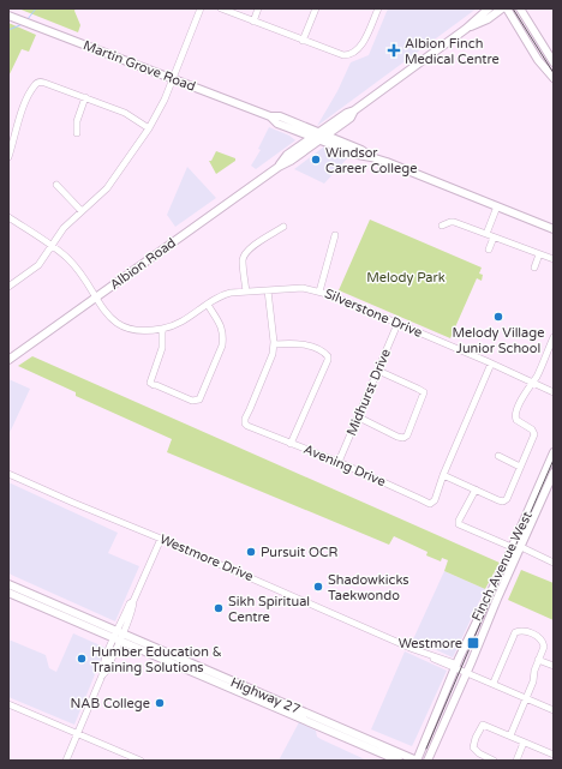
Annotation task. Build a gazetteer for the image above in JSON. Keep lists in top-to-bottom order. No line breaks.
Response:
{"streets":{"main road":["Martin Grove Road","Albion Road","Finch Avenue West","Highway 27"],"street":["Silverstone Drive","Midhurst Drive","Avening Drive","Westmore Drive"]},"crossings":[["Martin Grove Road","Albion Road"],["Albion Road","Silverstone Drive"],["Silverstone Drive","Midhurst Drive"],["Silverstone Drive","Avening Drive"],["Midhurst Drive","Avening Drive"],["Westmore Drive","Finch Avenue West"],["Finch Avenue West","Highway 27"]],"parks":["Melody Park"],"places":{"health":["Albion Finch Medical Centre"],"other":["Windsor Career College","Melody Village Junior School","Pursuit OCR","Shadowkicks Taekwondo","Sikh Spiritual Centre","Humber Education & Training Solutions","NAB College"],"transit":["Westmore"]}}
